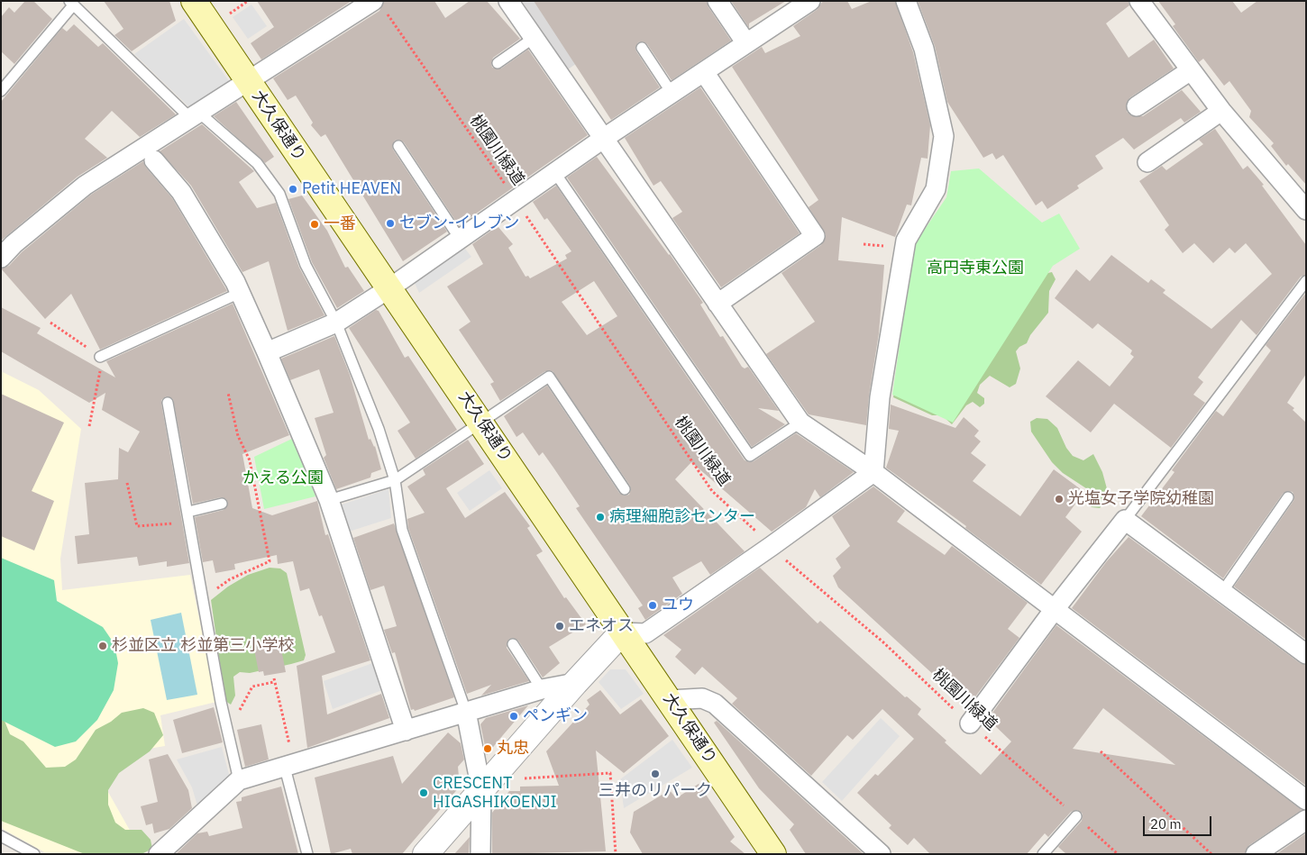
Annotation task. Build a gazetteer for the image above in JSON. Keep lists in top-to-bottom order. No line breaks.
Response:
{"streets":{"main road":["大久保通り"],"path":["桃園川緑道"]},"parks":["高円寺東公園","かえる公園"],"places":["Petit HEAVEN","セブン-イレブン","一番","光塩女子学院幼稚園","病理細胞診センター","ユウ","エネオス","杉並区立 杉並第三小学校","ペンギン","丸忠","三井のリパーク","CRESCENT HIGASHIKOENJI"],"scale_bar":"20 m"}
